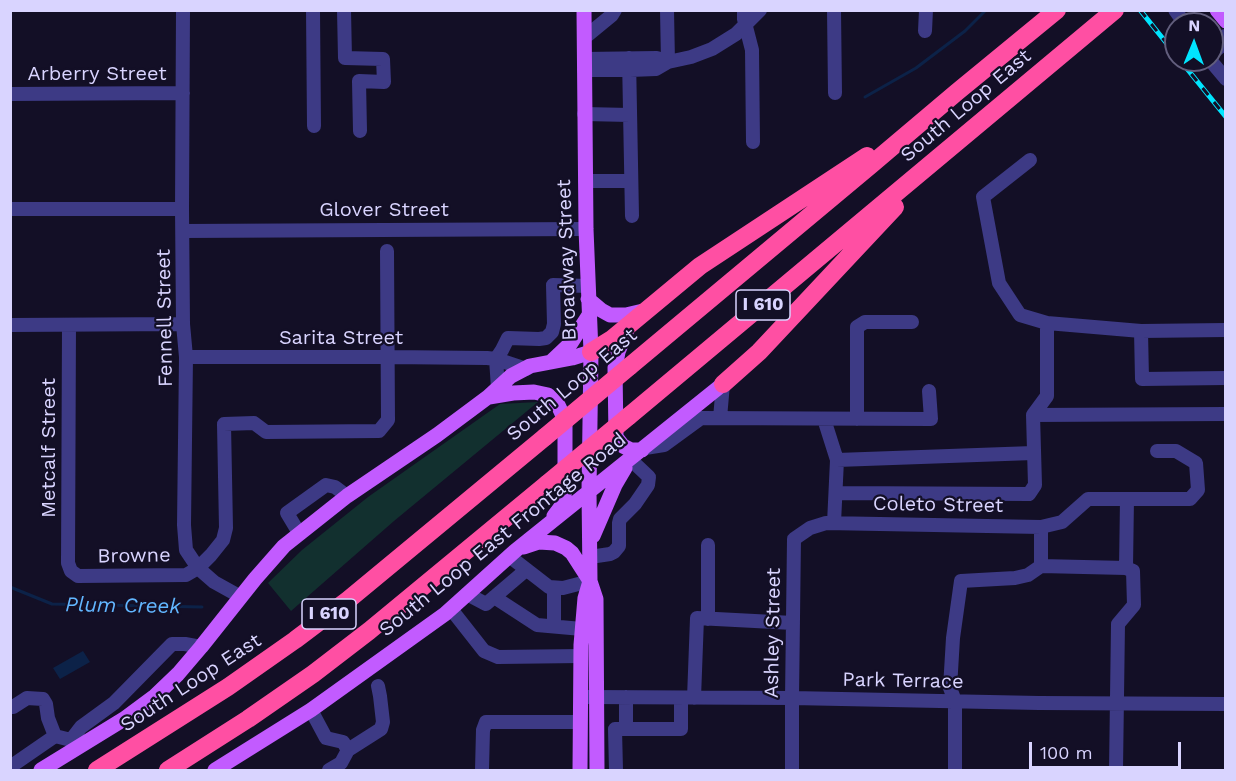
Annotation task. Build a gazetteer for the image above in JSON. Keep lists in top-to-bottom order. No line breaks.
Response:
{"streets":{"highway":["South Loop East","I 610"],"main road":["Broadway Street","South Loop East Frontage Road"],"street":["Arberry Street","Glover Street","Fennell Street","Sarita Street","Metcalf Street","Coleto Street","Browne","Ashley Street","Park Terrace"]},"crossings":[["Arberry Street","Fennell Street"],["South Loop East","I 610"],["Glover Street","Broadway Street"],["Glover Street","Fennell Street"],["Broadway Street","South Loop East Frontage Road"],["Broadway Street","Park Terrace"],["Fennell Street","Sarita Street"],["Fennell Street","Browne"],["Metcalf Street","Browne"],["Coleto Street","Ashley Street"],["Ashley Street","Park Terrace"]],"water":["Plum Creek"],"scale_bar":"100 m","north":"top"}
